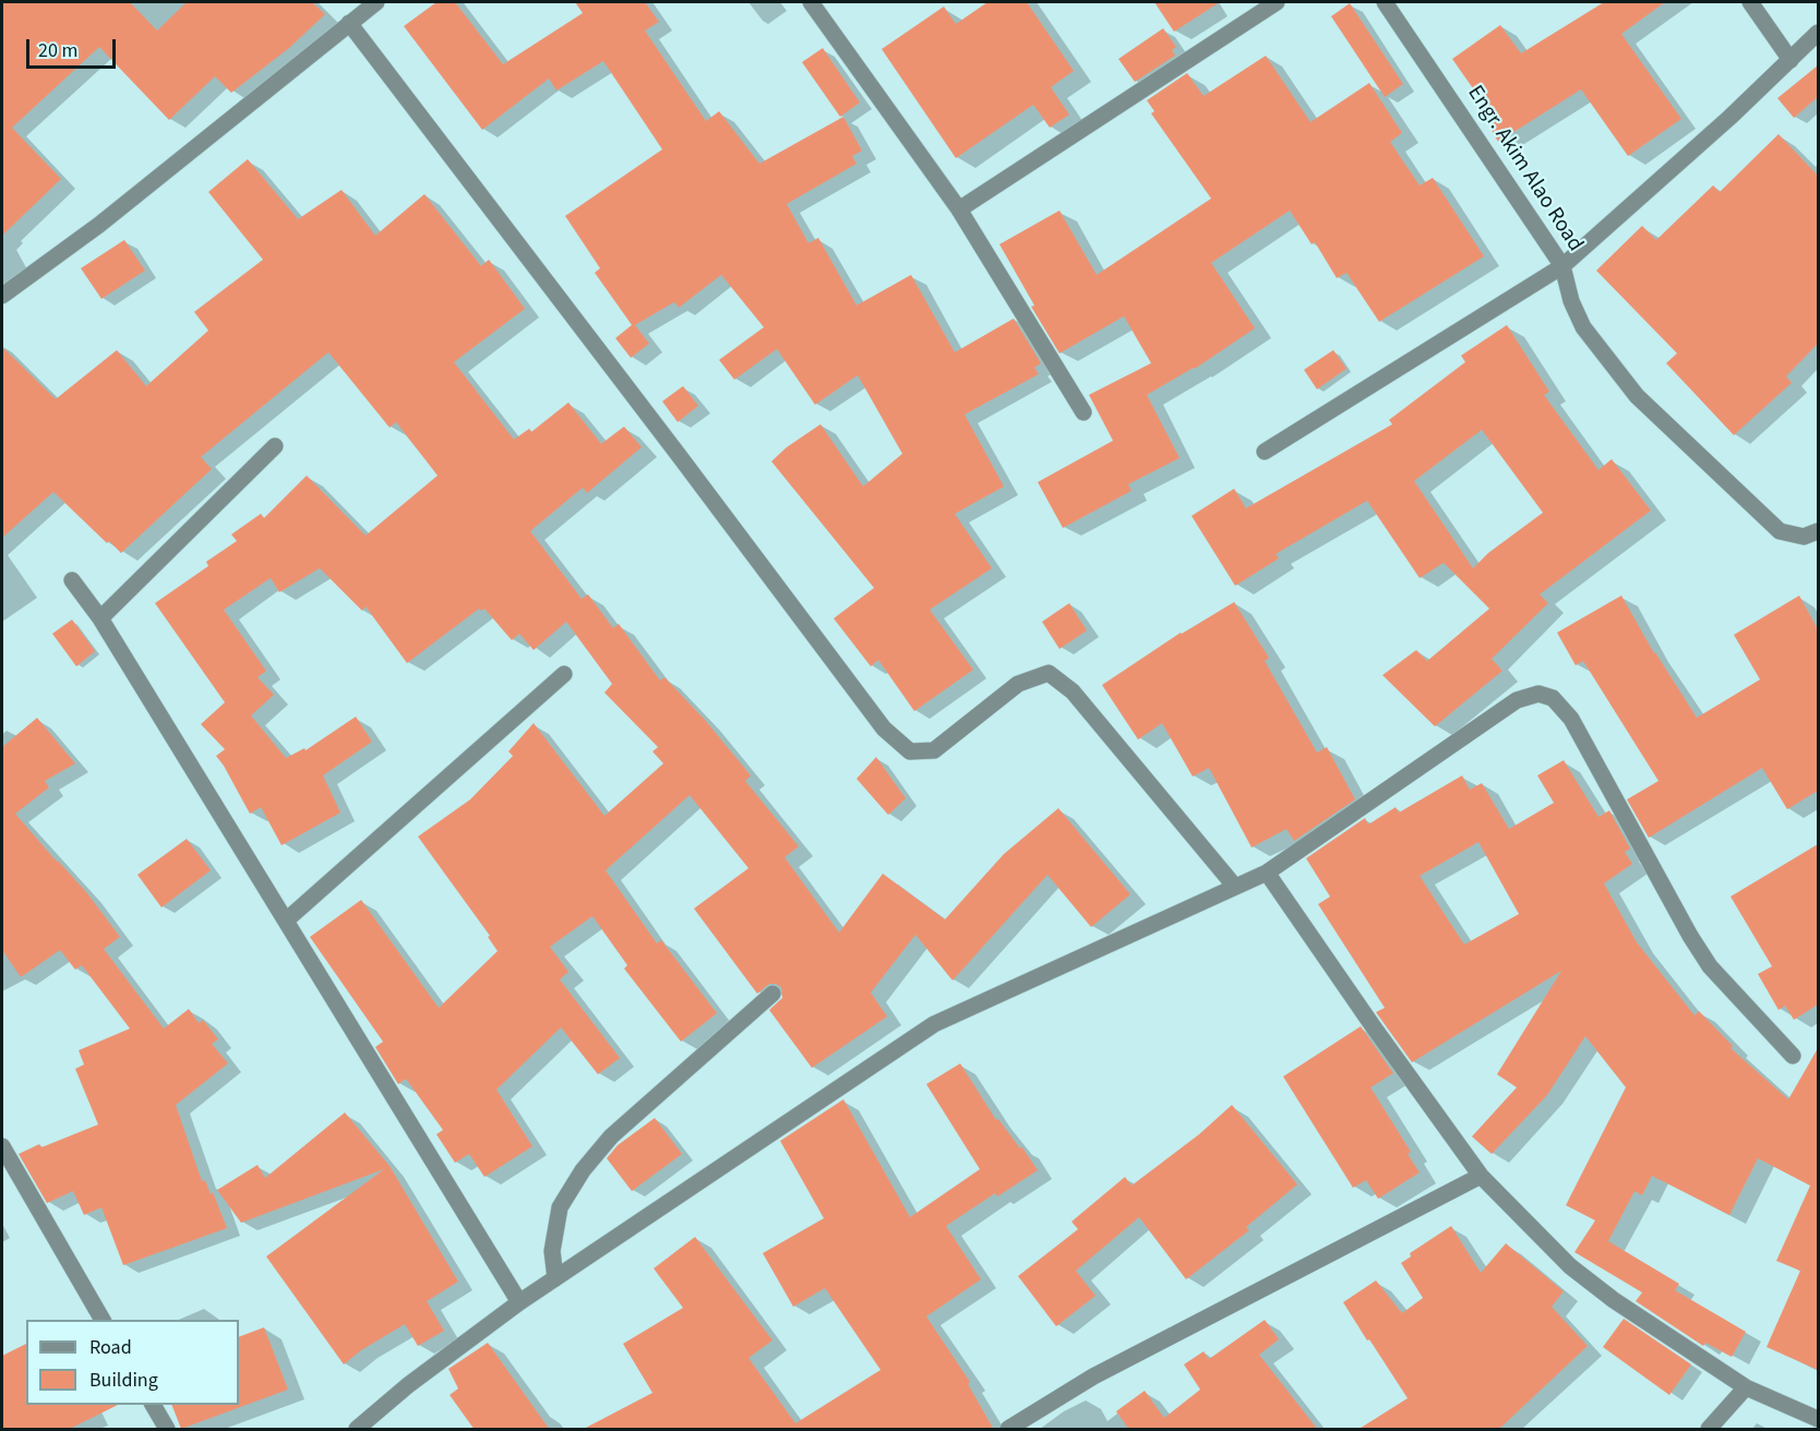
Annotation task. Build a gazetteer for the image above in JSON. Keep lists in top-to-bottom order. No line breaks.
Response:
{"streets":{"street":["Engr. Akim Alao Road"]},"legend":["Road","Building"],"scale_bar":"20 m"}
